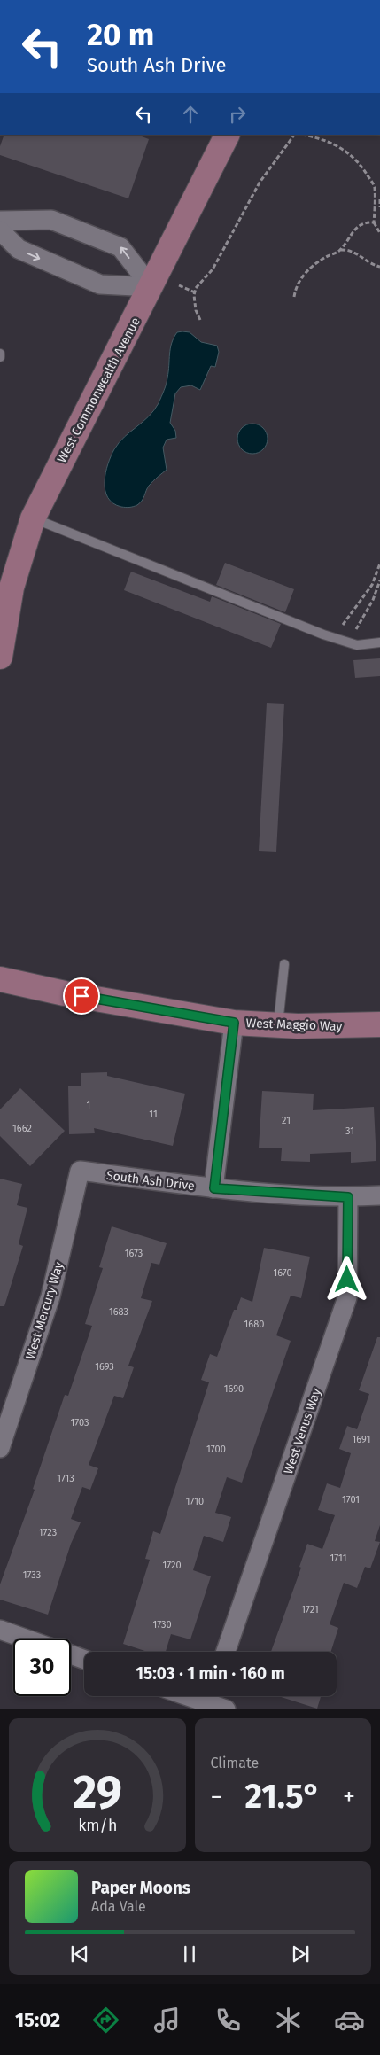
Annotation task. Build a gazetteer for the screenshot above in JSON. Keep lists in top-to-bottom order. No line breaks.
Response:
{"streets":{"street":["West Commonwealth Avenue","West Maggio Way","South Ash Drive","West Mercury Way","West Venus Way"]},"crossings":[["South Ash Drive","West Mercury Way"],["South Ash Drive","West Venus Way"]],"house_numbers":["1","11","21","1662","31","1673","1670","1683","1680","1693","1690","1703","1691","1700","1713","1701","1710","1723","1711","1720","1733","1721","1730"],"page":{"turn":["20 m","South Ash Drive"],"limit":"30","trip":"15:03 · 1 min · 160 m","tile":"Climate","heat":["−","21.5°","+"],"song":["Paper Moons","Ada Vale"],"tabs":"15:02","gauge":["29","km/h"]}}
